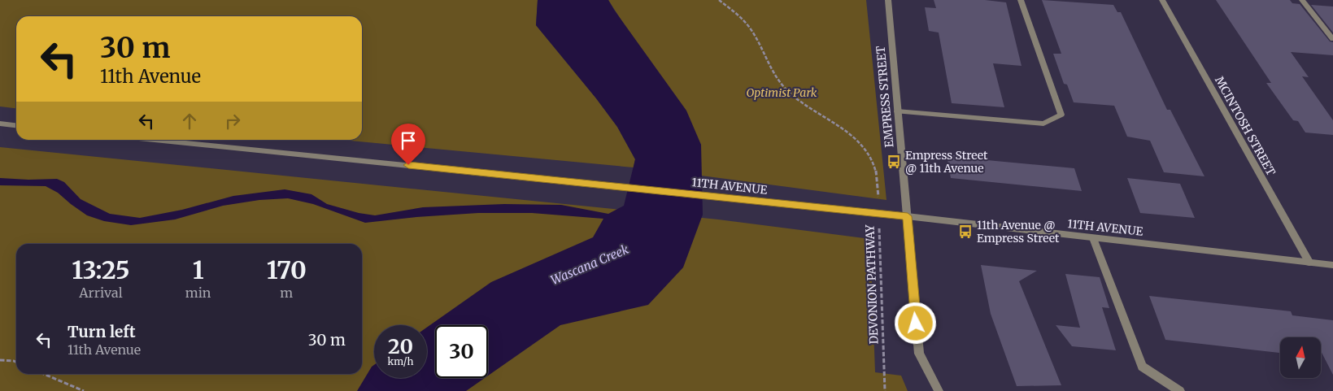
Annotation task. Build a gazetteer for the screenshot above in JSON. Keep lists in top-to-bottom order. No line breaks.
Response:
{"streets":{"street":["EMPRESS STREET","MCINTOSH STREET","11TH AVENUE"],"path":["DEVONION PATHWAY"]},"crossings":[["EMPRESS STREET","11TH AVENUE"],["MCINTOSH STREET","11TH AVENUE"],["11TH AVENUE","DEVONION PATHWAY"]],"water":["Wascana Creek"],"parks":["Optimist Park"],"places":{"bus stop":["Empress Street @ 11th Avenue","11th Avenue @ Empress Street"]},"north":"top","page":{"turn":["30 m","11th Avenue"],"eta":["13:25","Arrival","1","min","170","m"],"list":[{"name":"Turn left","note":"11th Avenue","value":"30 m"}],"speed":"20 km/h","limit":"30"}}
